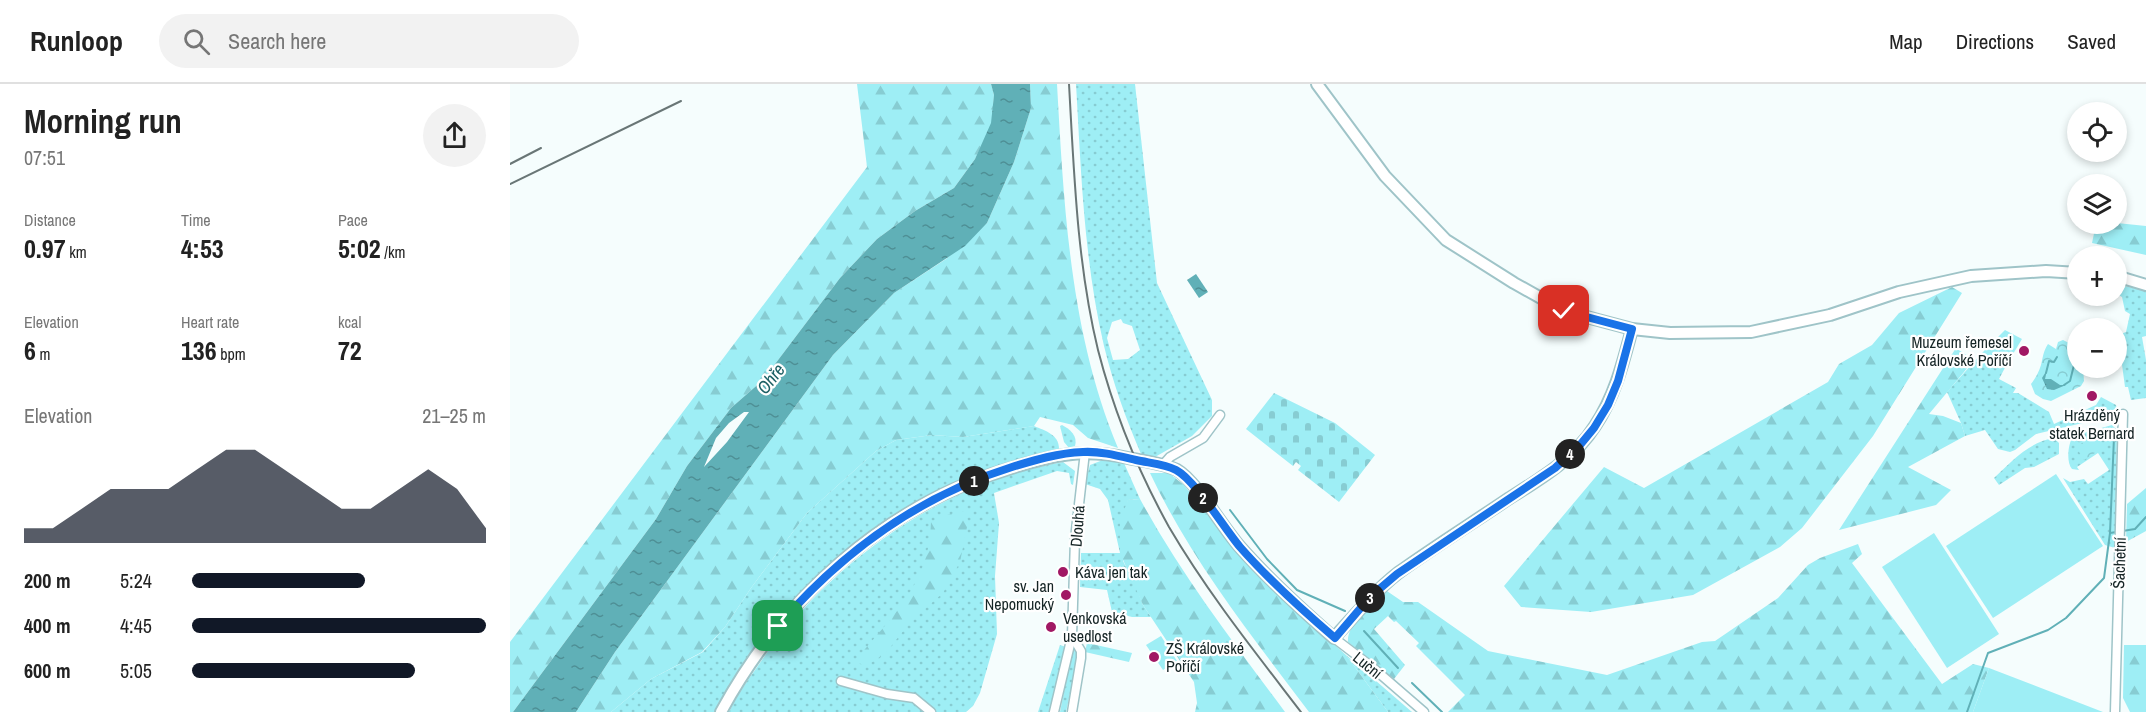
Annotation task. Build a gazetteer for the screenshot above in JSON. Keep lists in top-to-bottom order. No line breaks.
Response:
{"streets":{"street":["Dlouhá","Šachetní","Luční"]},"crossings":[["Dlouhá","Luční"]],"water":["Ohře"],"places":["Muzeum řemesel Královské Poříčí","Hrázděný statek Bernard","Káva jen tak","sv. Jan Nepomucký","Venkovská usedlost","ZŠ Královské Poříčí"],"page":{"header":"Runloop","search":"Search here","nav":["Map","Directions","Saved"],"heading":["Morning run","07:51"],"map_buttons":["+","−"],"stats":[["Distance","0.97 km"],["Time","4:53"],["Pace","5:02 /km"],["Elevation","6 m"],["Heart rate","136 bpm"],["kcal","72"]],"chart":["Elevation","21–25 m"],"pins":["4","1","2","3"],"list":[{"name":"200 m","note":"5:24"},{"name":"400 m","note":"4:45"},{"name":"600 m","note":"5:05"}]}}
